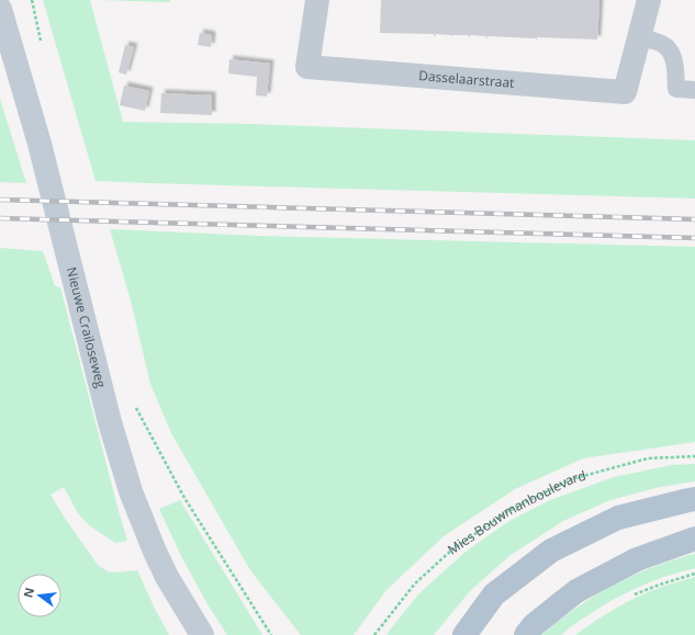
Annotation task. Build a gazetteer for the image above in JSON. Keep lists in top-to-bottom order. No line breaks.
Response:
{"streets":{"street":["Dasselaarstraat","Nieuwe Crailoseweg"],"path":["Mies Bouwmanboulevard"]},"north":"left"}
